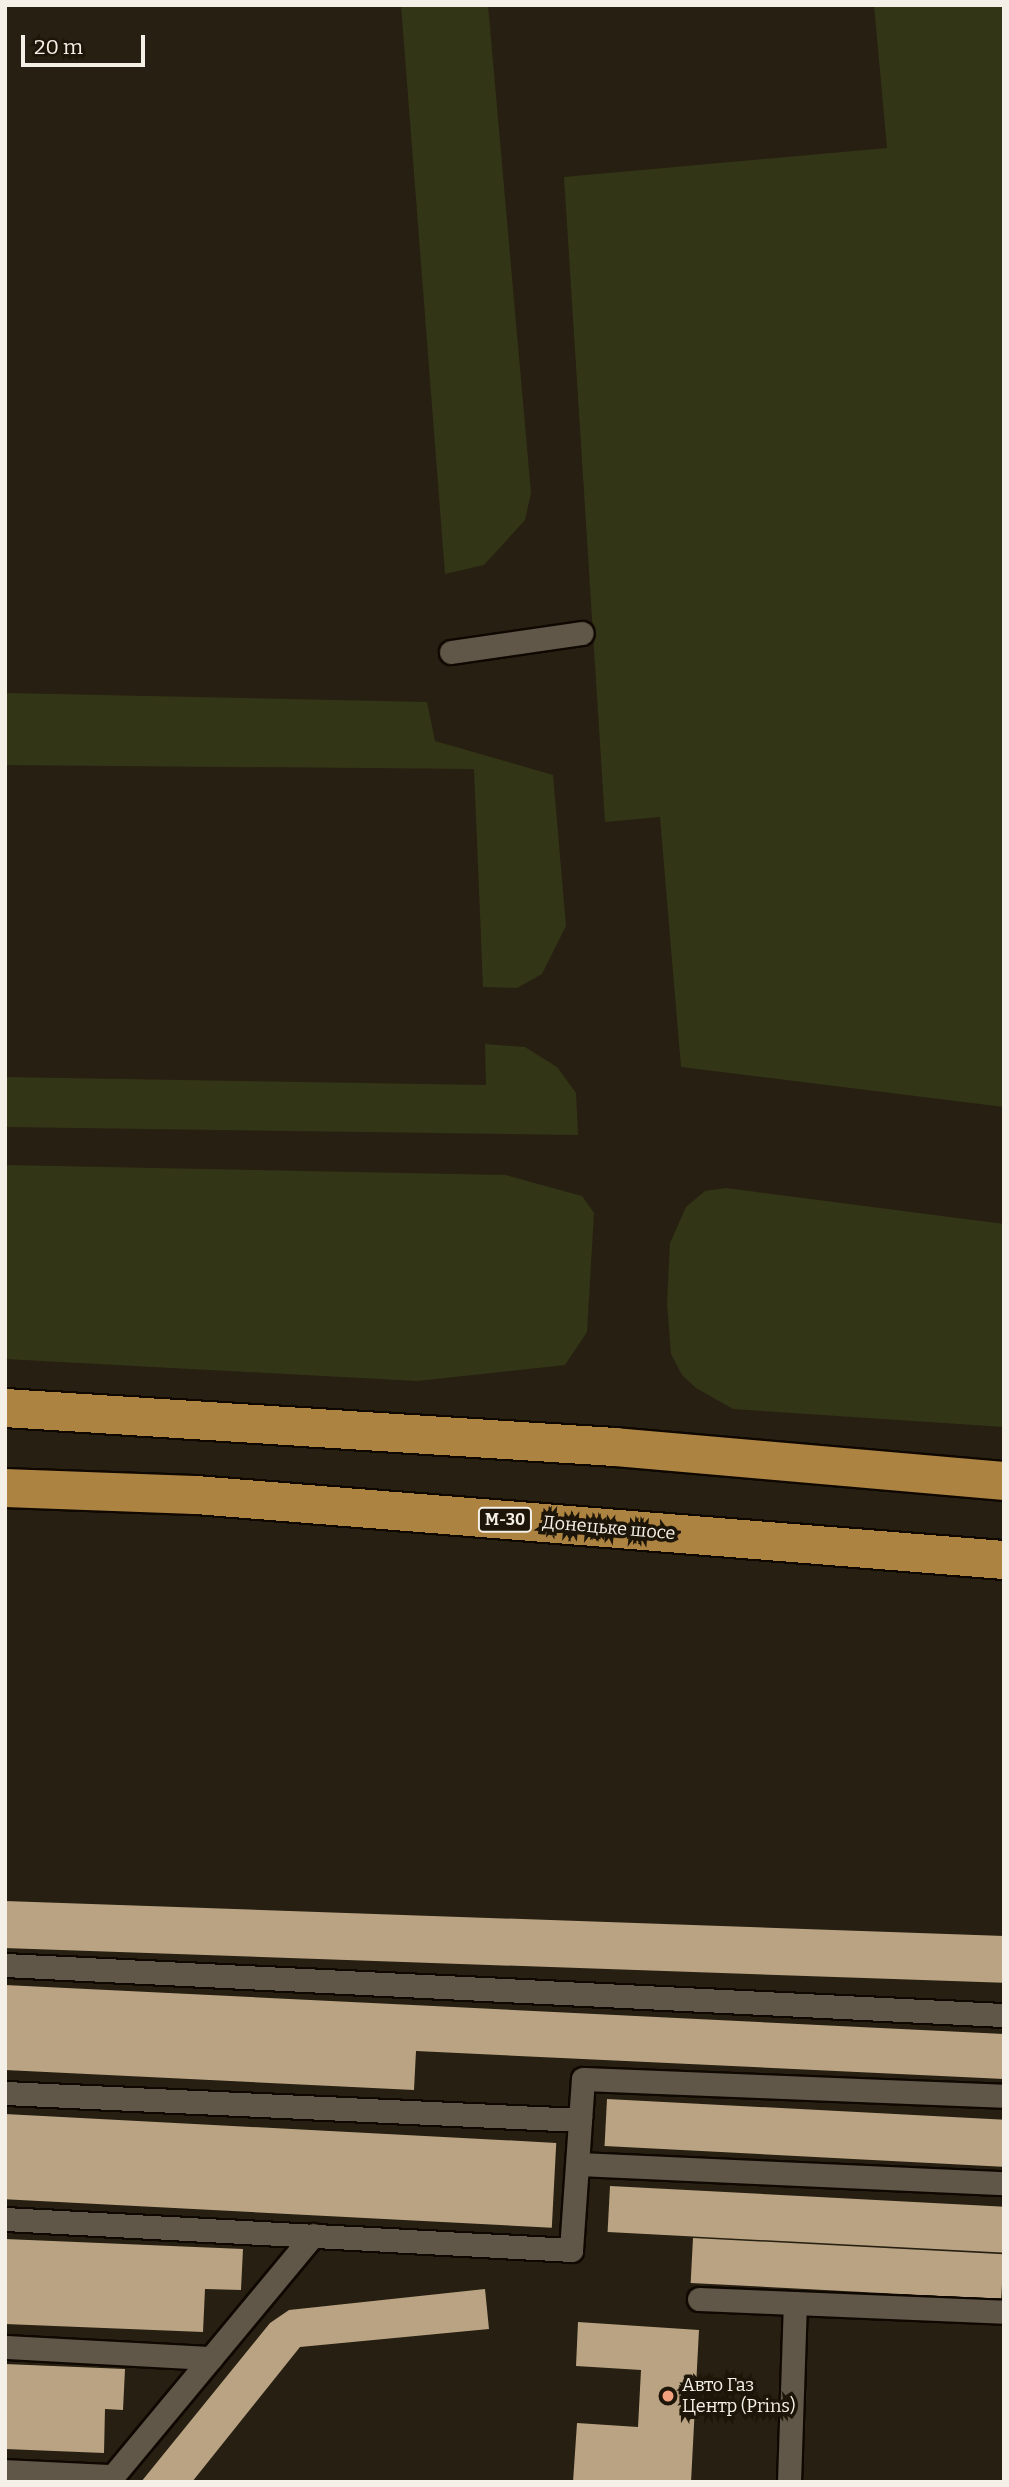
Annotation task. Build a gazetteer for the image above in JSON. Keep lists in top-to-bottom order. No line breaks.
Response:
{"streets":{"highway":["М-30","Донецьке шосе"]},"places":["Авто Газ Центр (Prins)"],"scale_bar":"20 m"}
